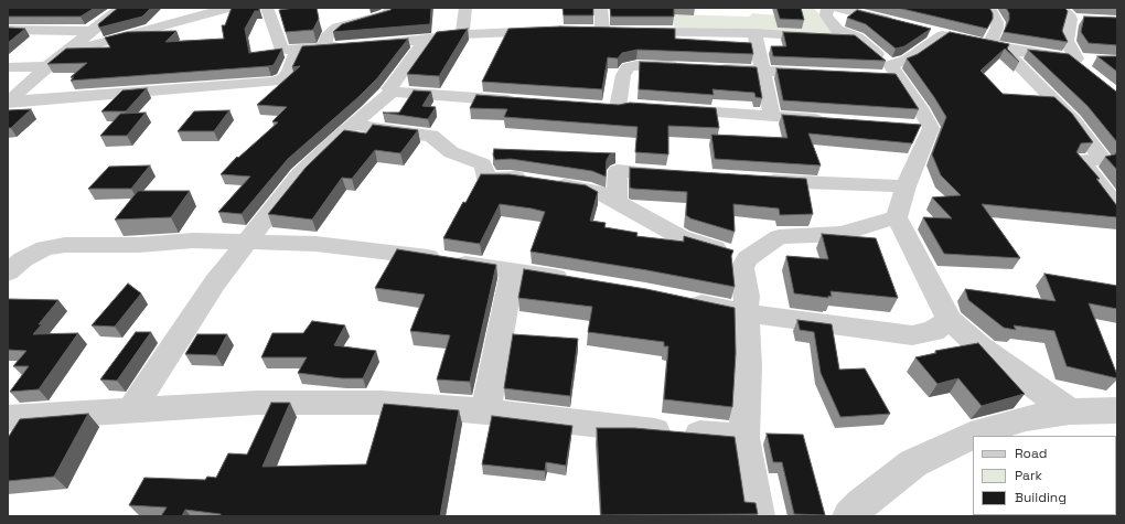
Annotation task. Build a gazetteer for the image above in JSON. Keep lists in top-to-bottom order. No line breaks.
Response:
{"legend":["Road","Park","Building"]}
